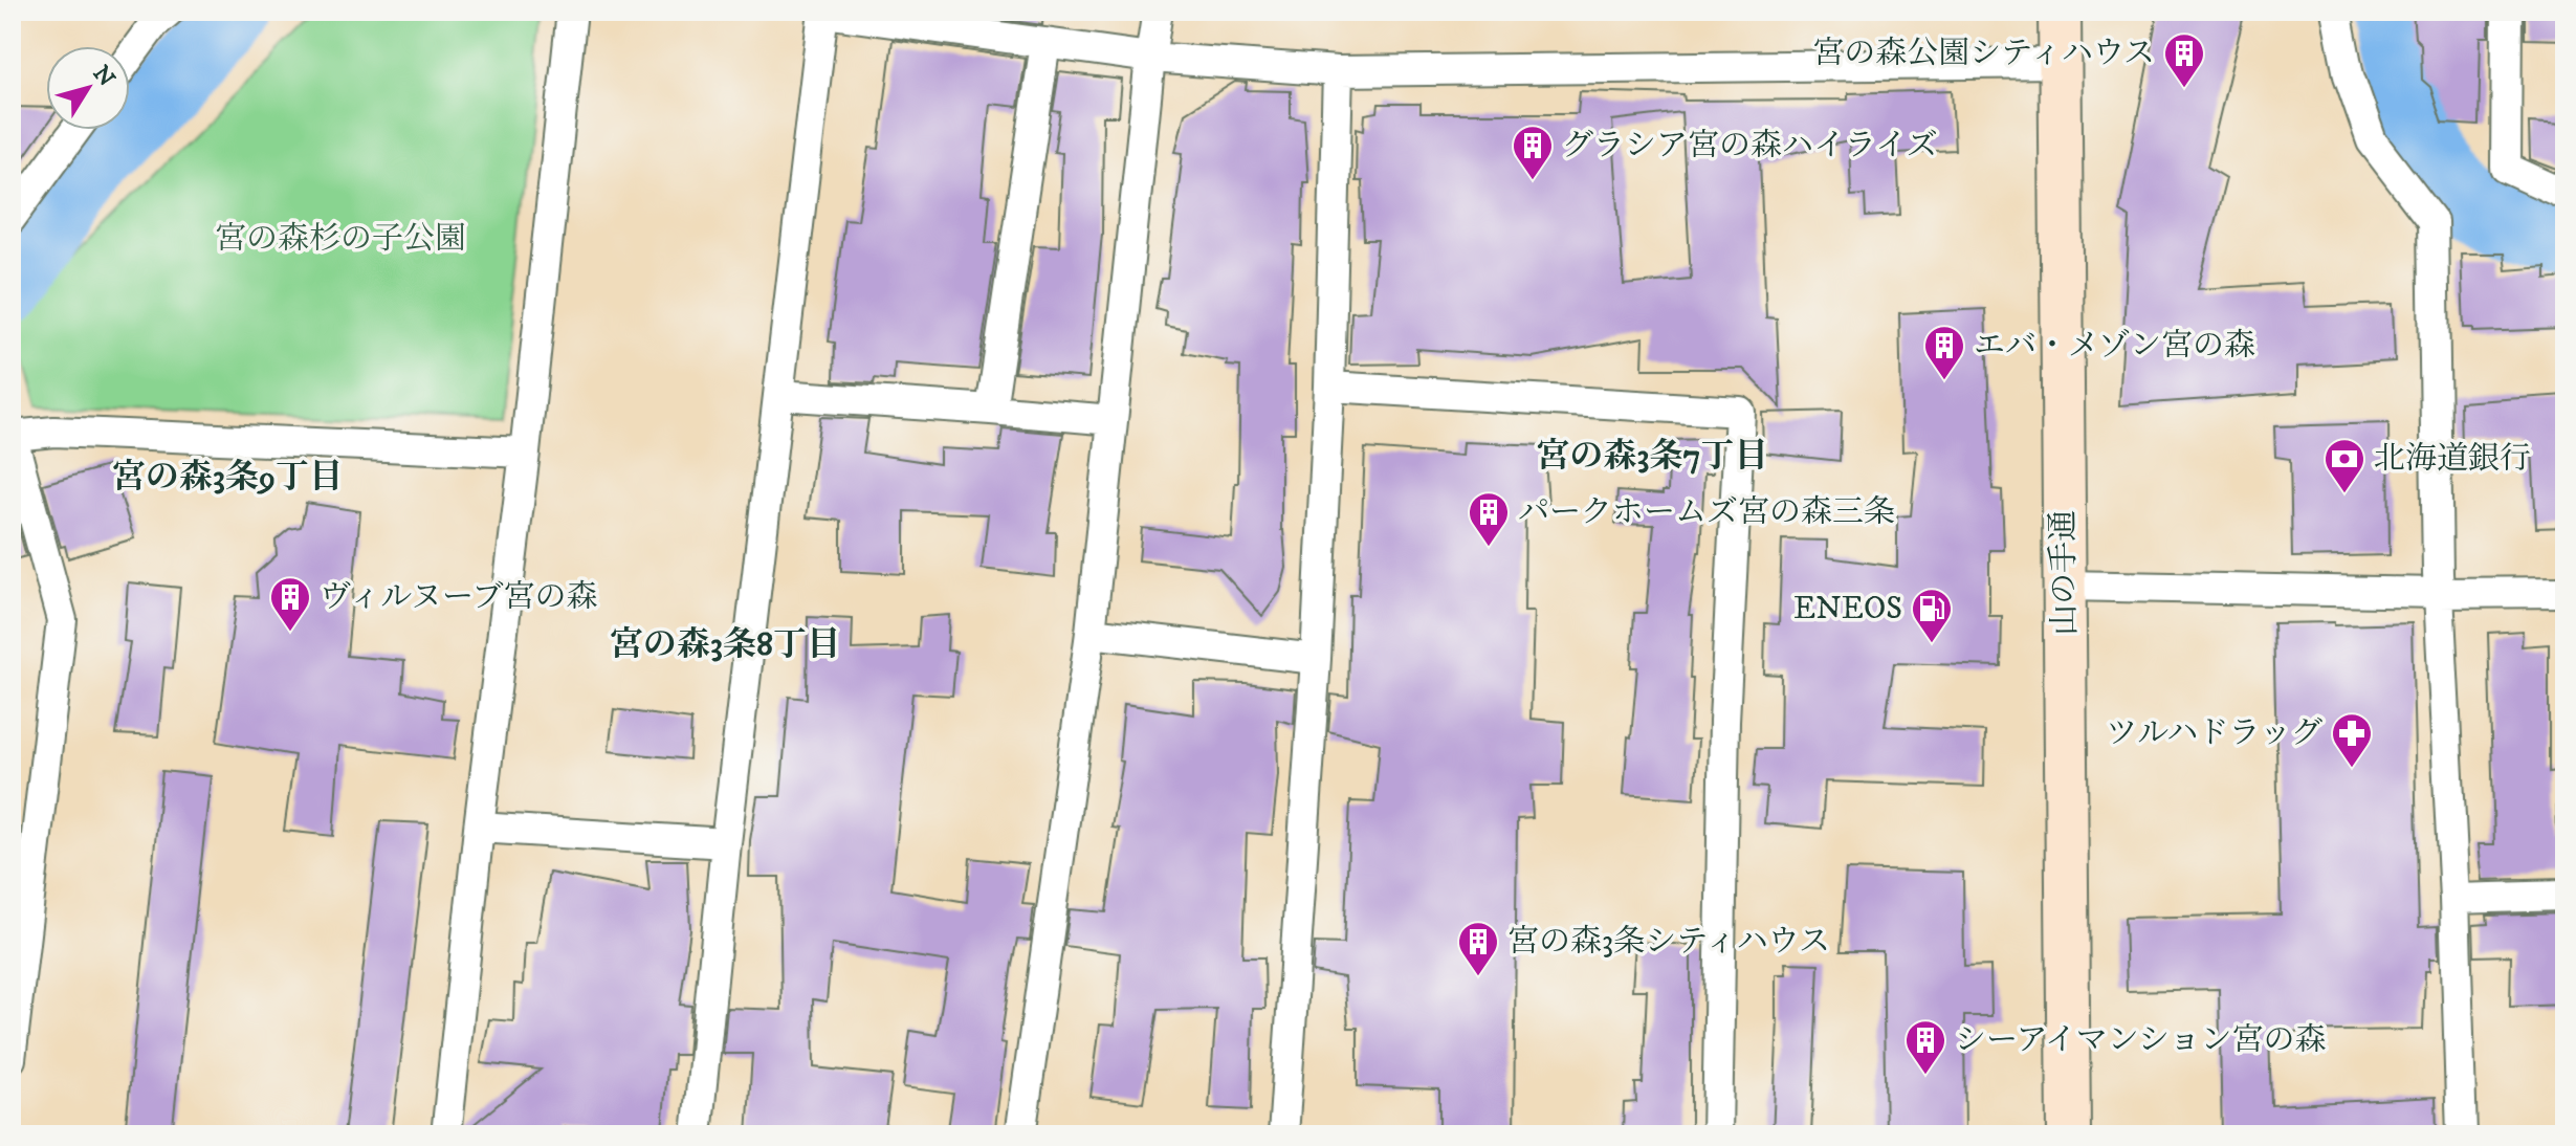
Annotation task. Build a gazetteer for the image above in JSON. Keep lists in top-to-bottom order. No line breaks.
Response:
{"streets":{"main road":["山の手通"]},"districts":["宮の森3条7丁目","宮の森3条9丁目","宮の森3条8丁目"],"parks":["宮の森杉の子公園"],"places":{"building":["宮の森公園シティハウス","グラシア宮の森ハイライズ","エバ・メゾン宮の森","パークホームズ宮の森三条","ヴィルヌーブ宮の森","宮の森3条シティハウス","シーアイマンション宮の森"],"bank":["北海道銀行"],"fuel station":["ENEOS"],"pharmacy":["ツルハドラッグ"]},"north":"top right"}
